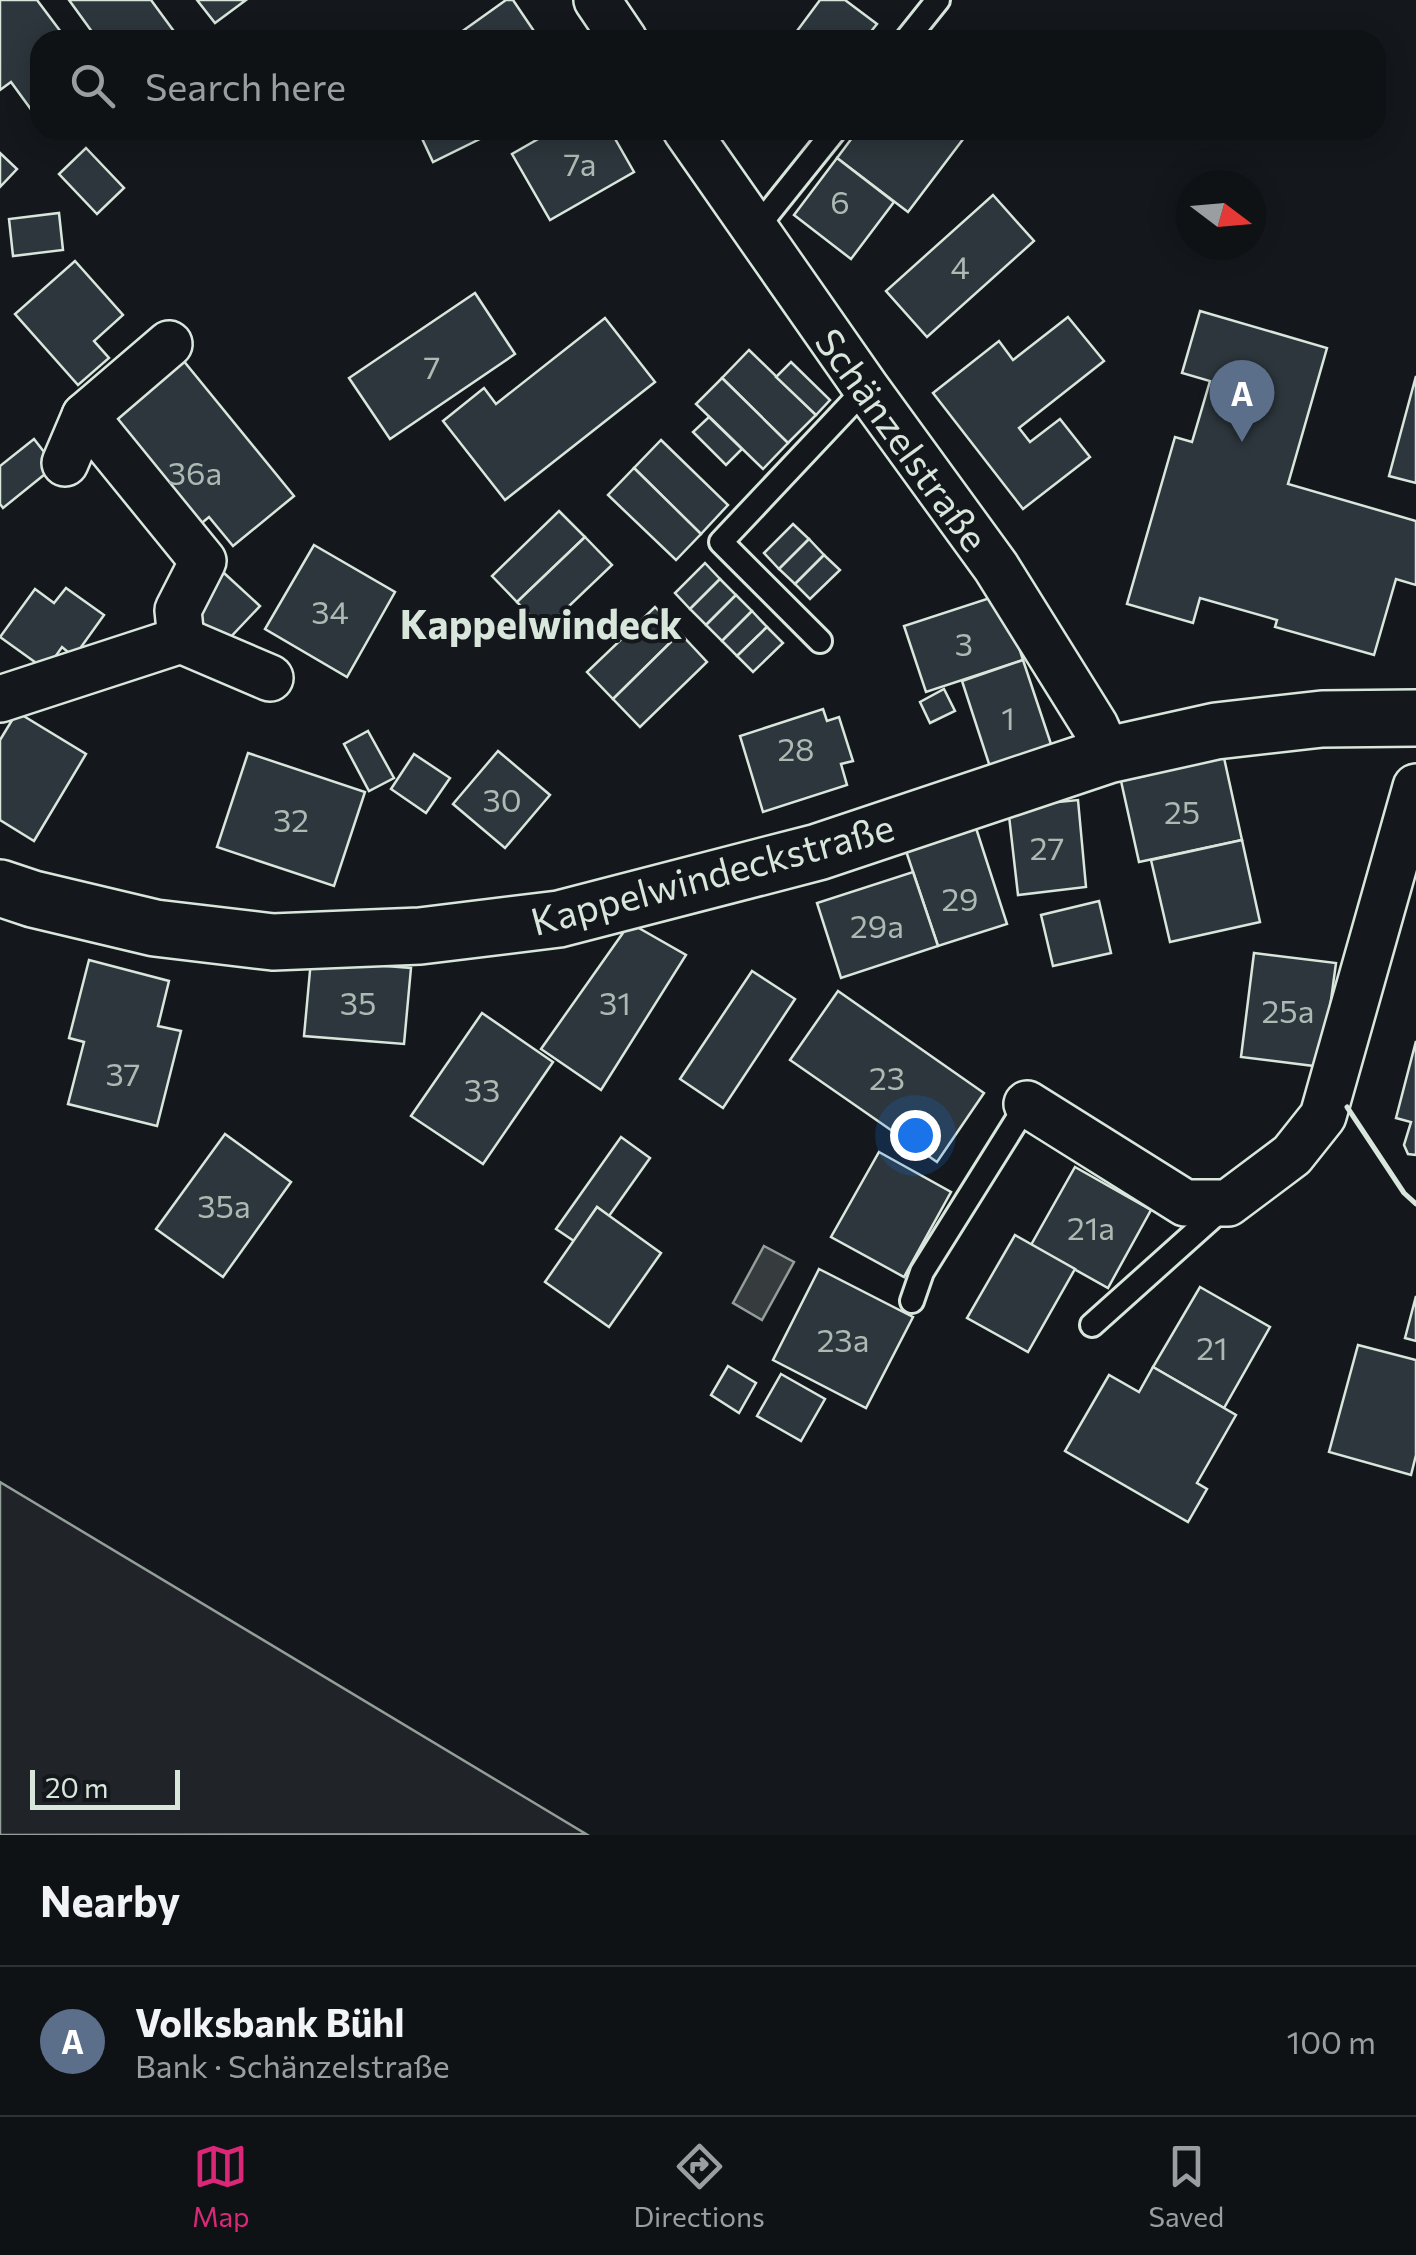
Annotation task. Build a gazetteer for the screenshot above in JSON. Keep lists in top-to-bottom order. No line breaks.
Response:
{"streets":{"street":["Schänzelstraße","Kappelwindeckstraße"]},"crossings":[["Schänzelstraße","Kappelwindeckstraße"]],"districts":["Kappelwindeck"],"house_numbers":["7a","6","4","7","36a","34","3","1","28","30","25","32","27","29","29a","35","31","25a","37","23","33","35a","21a","23a","21"],"scale_bar":"20 m","north":"right","page":{"search":"Search here","pins":"A","scale":"20 m","heading":"Nearby","list":[{"mark":"A","name":"Volksbank Bühl","note":"Bank · Schänzelstraße","value":"100 m"}],"nav":["Map","Directions","Saved"]}}
